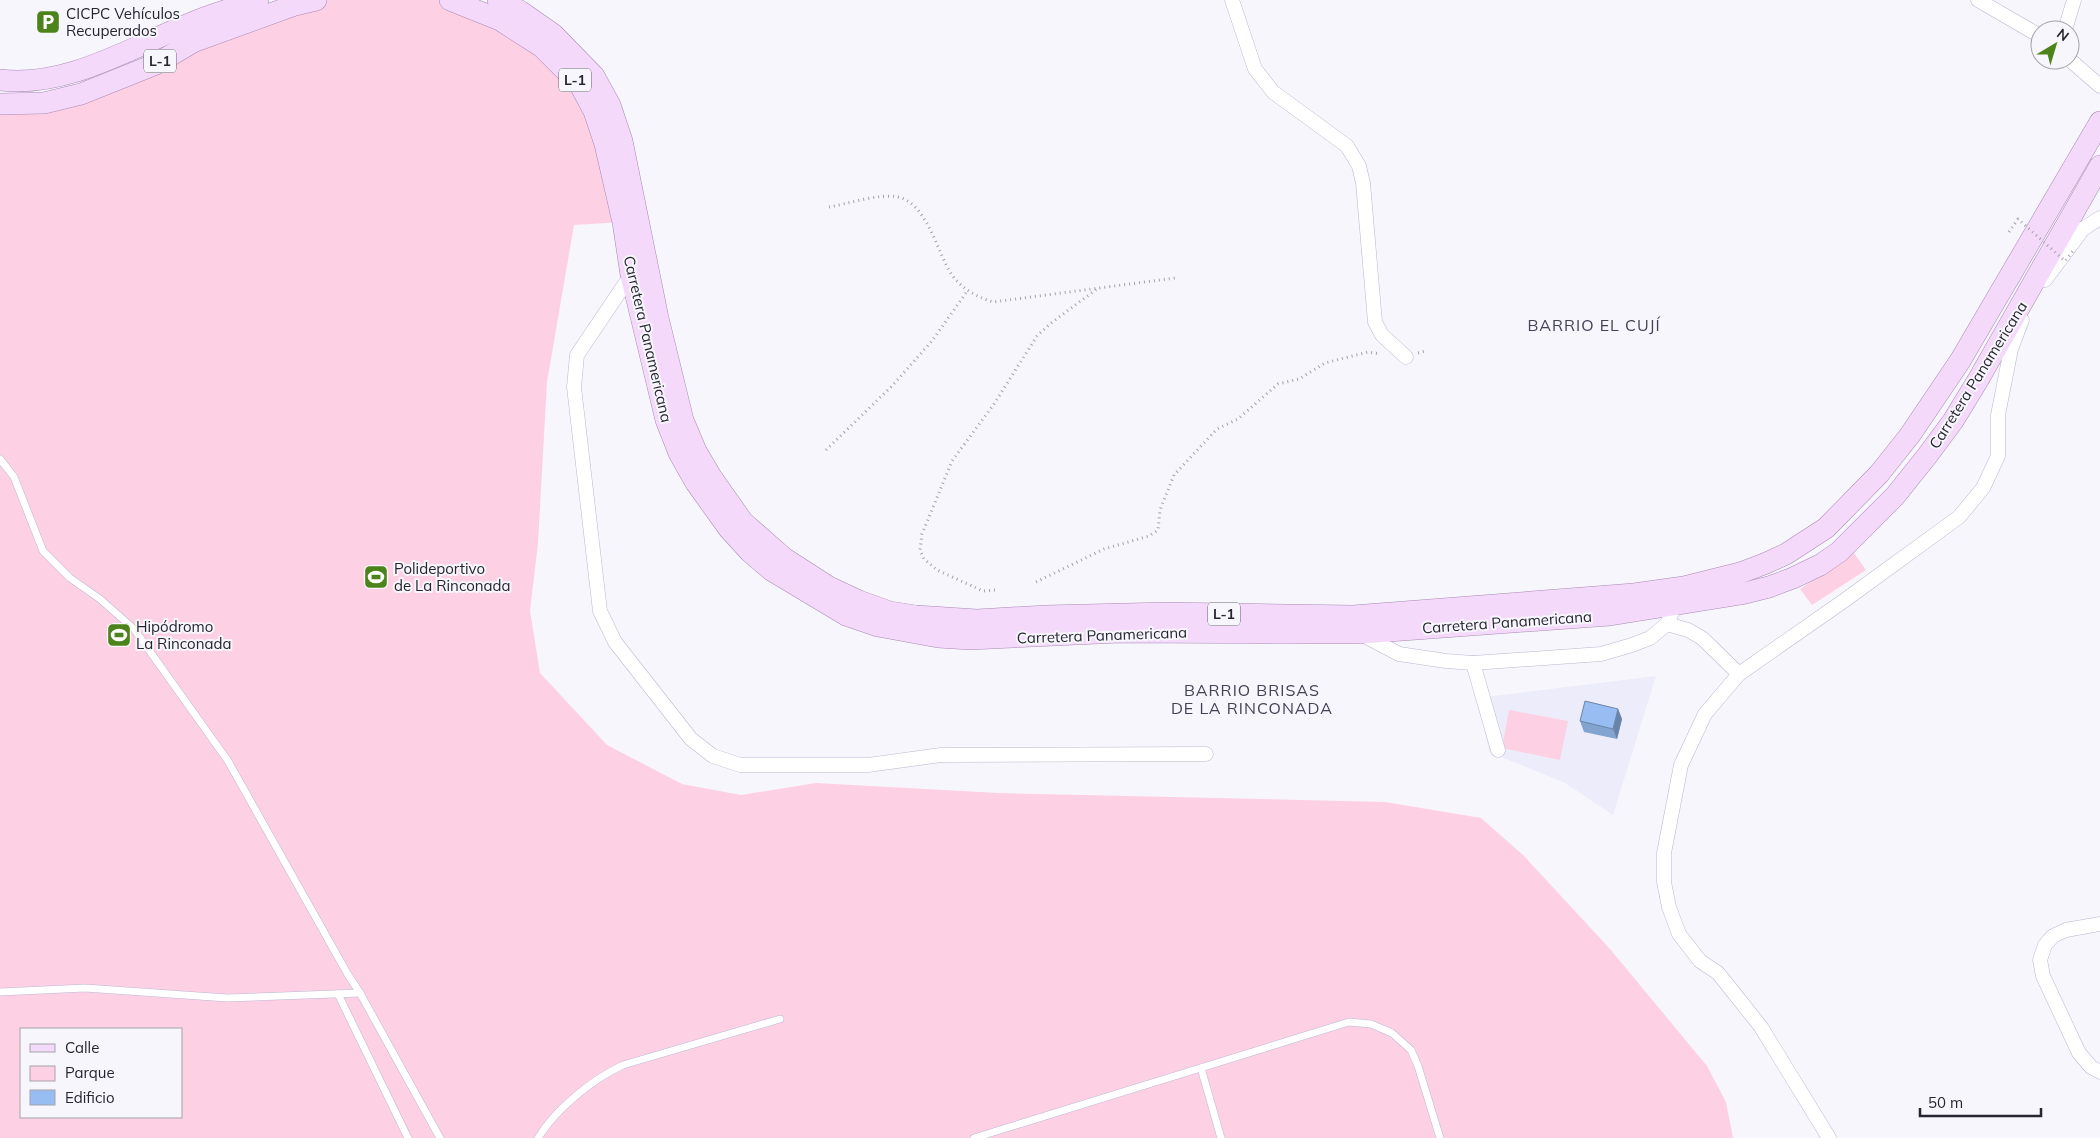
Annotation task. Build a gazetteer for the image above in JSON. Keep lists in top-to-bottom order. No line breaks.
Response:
{"streets":{"main road":["L-1","Carretera Panamericana"]},"districts":["BARRIO EL CUJÍ","BARRIO BRISAS DE LA RINCONADA"],"places":{"parking":["CICPC Vehículos Recuperados"],"sports":["Polideportivo de La Rinconada","Hipódromo La Rinconada"]},"legend":["Calle","Parque","Edificio"],"scale_bar":"50 m","north":"top right"}
